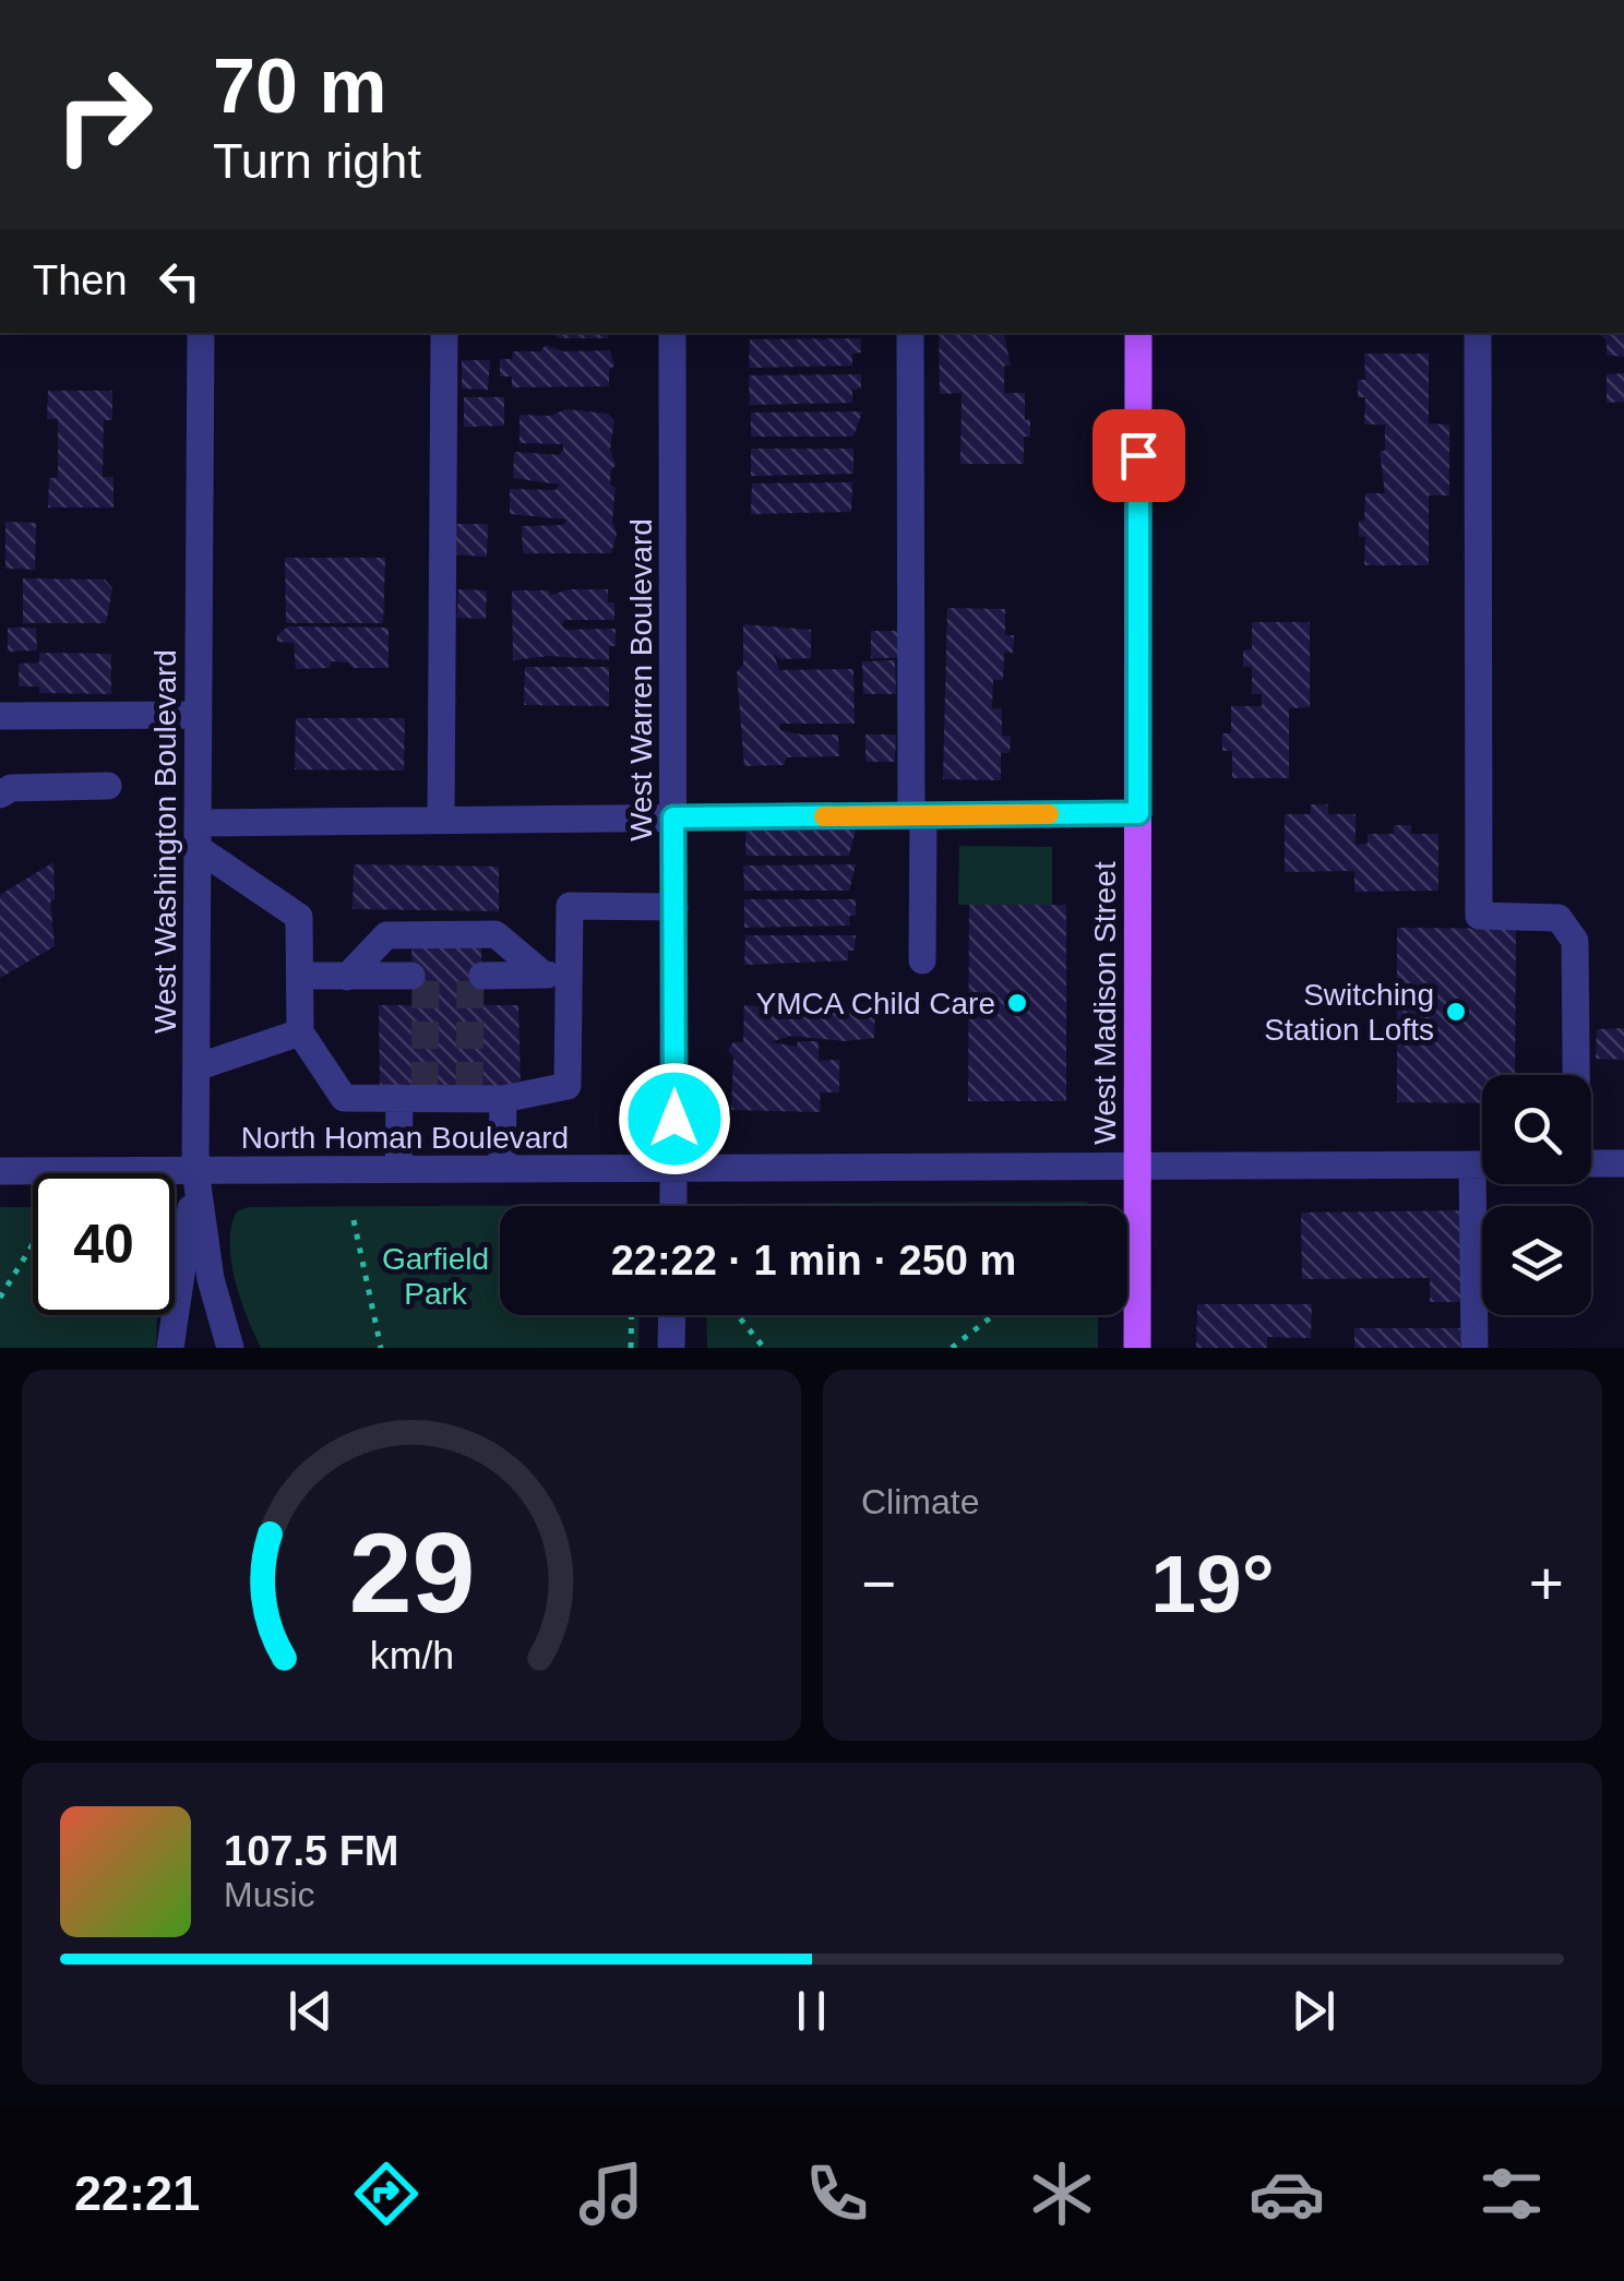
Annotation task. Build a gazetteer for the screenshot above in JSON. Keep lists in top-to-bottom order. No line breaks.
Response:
{"streets":{"main road":["West Madison Street"],"street":["West Warren Boulevard","West Washington Boulevard","North Homan Boulevard"]},"crossings":[["West Warren Boulevard","North Homan Boulevard"],["West Washington Boulevard","North Homan Boulevard"],["West Madison Street","North Homan Boulevard"]],"parks":["Garfield Park"],"places":["YMCA Child Care","Switching Station Lofts"],"page":{"turn":["70 m","Turn right"],"then":"Then","limit":"40","trip":"22:22 · 1 min · 250 m","tile":"Climate","heat":["−","19°","+"],"song":["107.5 FM","Music"],"tabs":"22:21","gauge":["29","km/h"]}}
